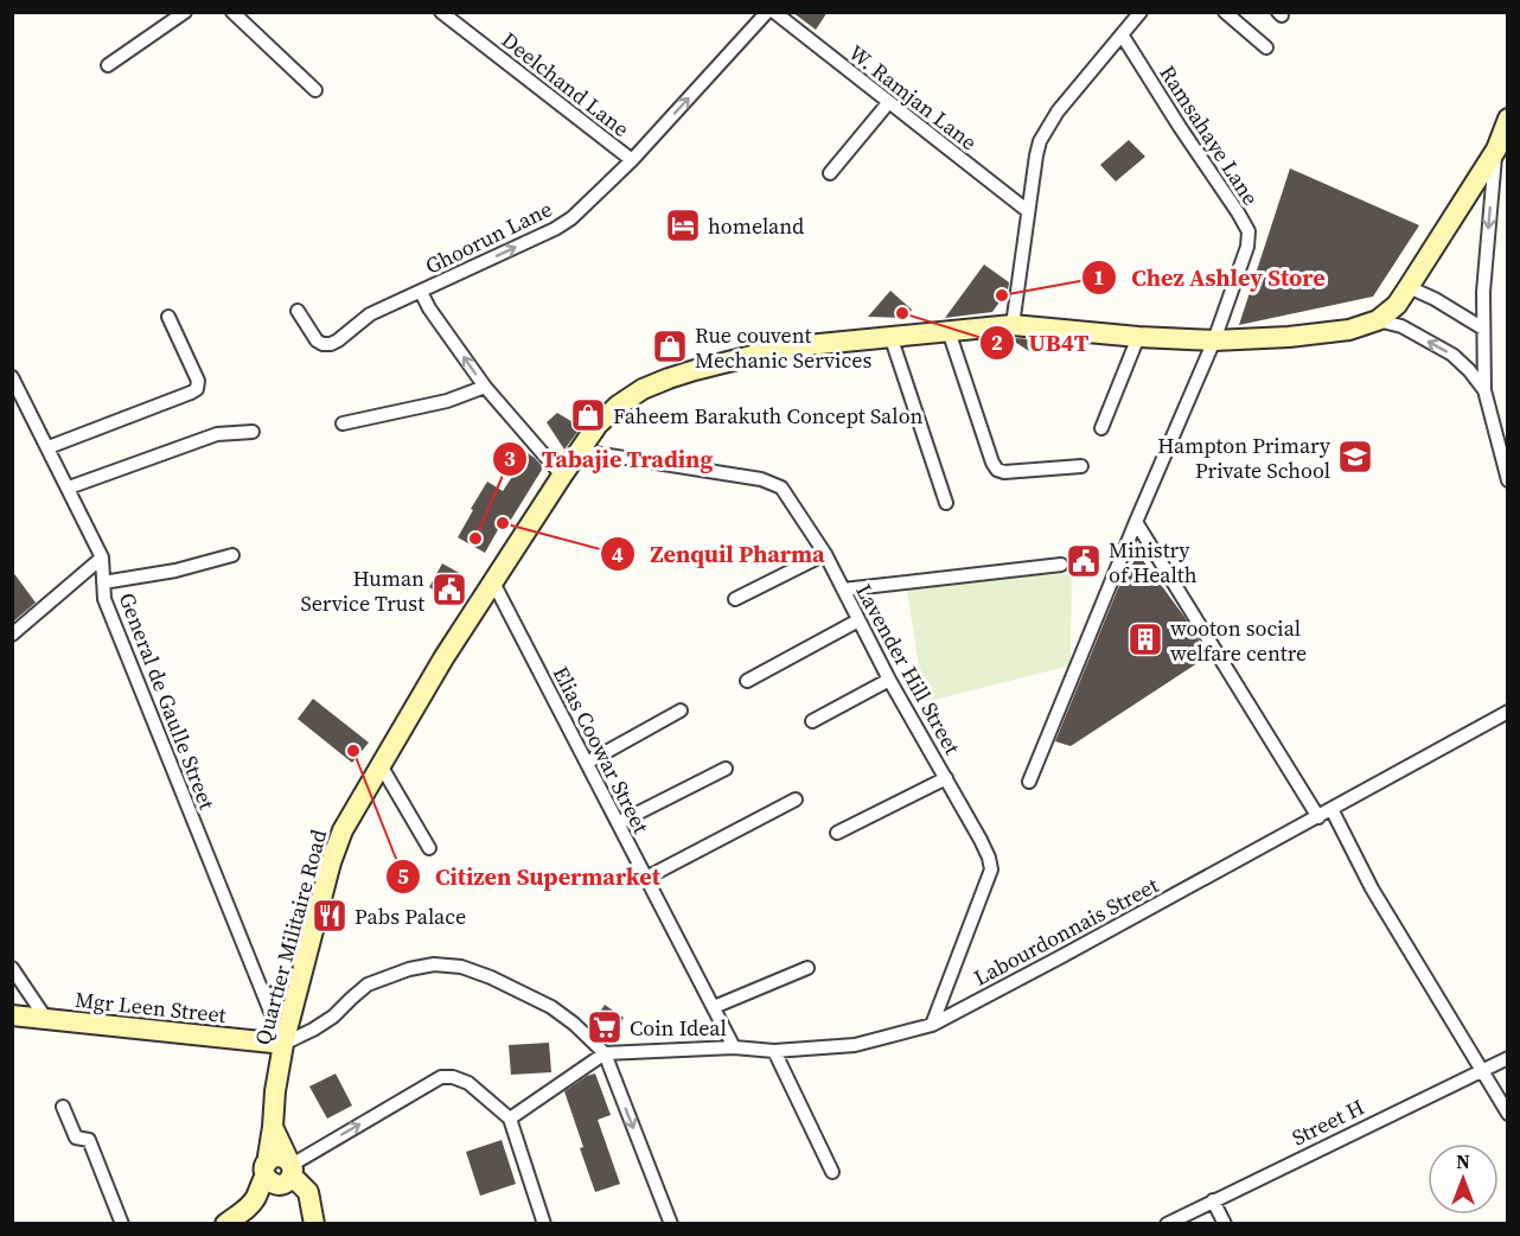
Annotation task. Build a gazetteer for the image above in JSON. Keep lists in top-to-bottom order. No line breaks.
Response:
{"streets":{"main road":["Quartier Militaire Road","Mgr Leen Street"],"street":["Deelchand Lane","W. Ramjan Lane","Ramsahaye Lane","Ghoorun Lane","Lavender Hill Street","General de Gaulle Street","Elias Coowar Street","Labourdonnais Street","Street H"]},"crossings":[["Deelchand Lane","Ghoorun Lane"],["Ramsahaye Lane","Quartier Militaire Road"],["Lavender Hill Street","Labourdonnais Street"],["Lavender Hill Street","Quartier Militaire Road"],["General de Gaulle Street","Quartier Militaire Road"],["General de Gaulle Street","Mgr Leen Street"],["Elias Coowar Street","Labourdonnais Street"],["Elias Coowar Street","Quartier Militaire Road"],["Quartier Militaire Road","Mgr Leen Street"]],"one_way":["Ghoorun Lane"],"places":{"hotel":["homeland"],"other":["Chez Ashley Store","UB4T","Zenquil Pharma","Tabajie Trading","Citizen Supermarket"],"shop":["Rue couvent Mechanic Services","Faheem Barakuth Concept Salon"],"school or university":["Hampton Primary Private School"],"public building":["Ministry of Health","Human Service Trust"],"building":["wooton social welfare centre"],"restaurant":["Pabs Palace"],"supermarket":["Coin Ideal"]},"north":"top"}
